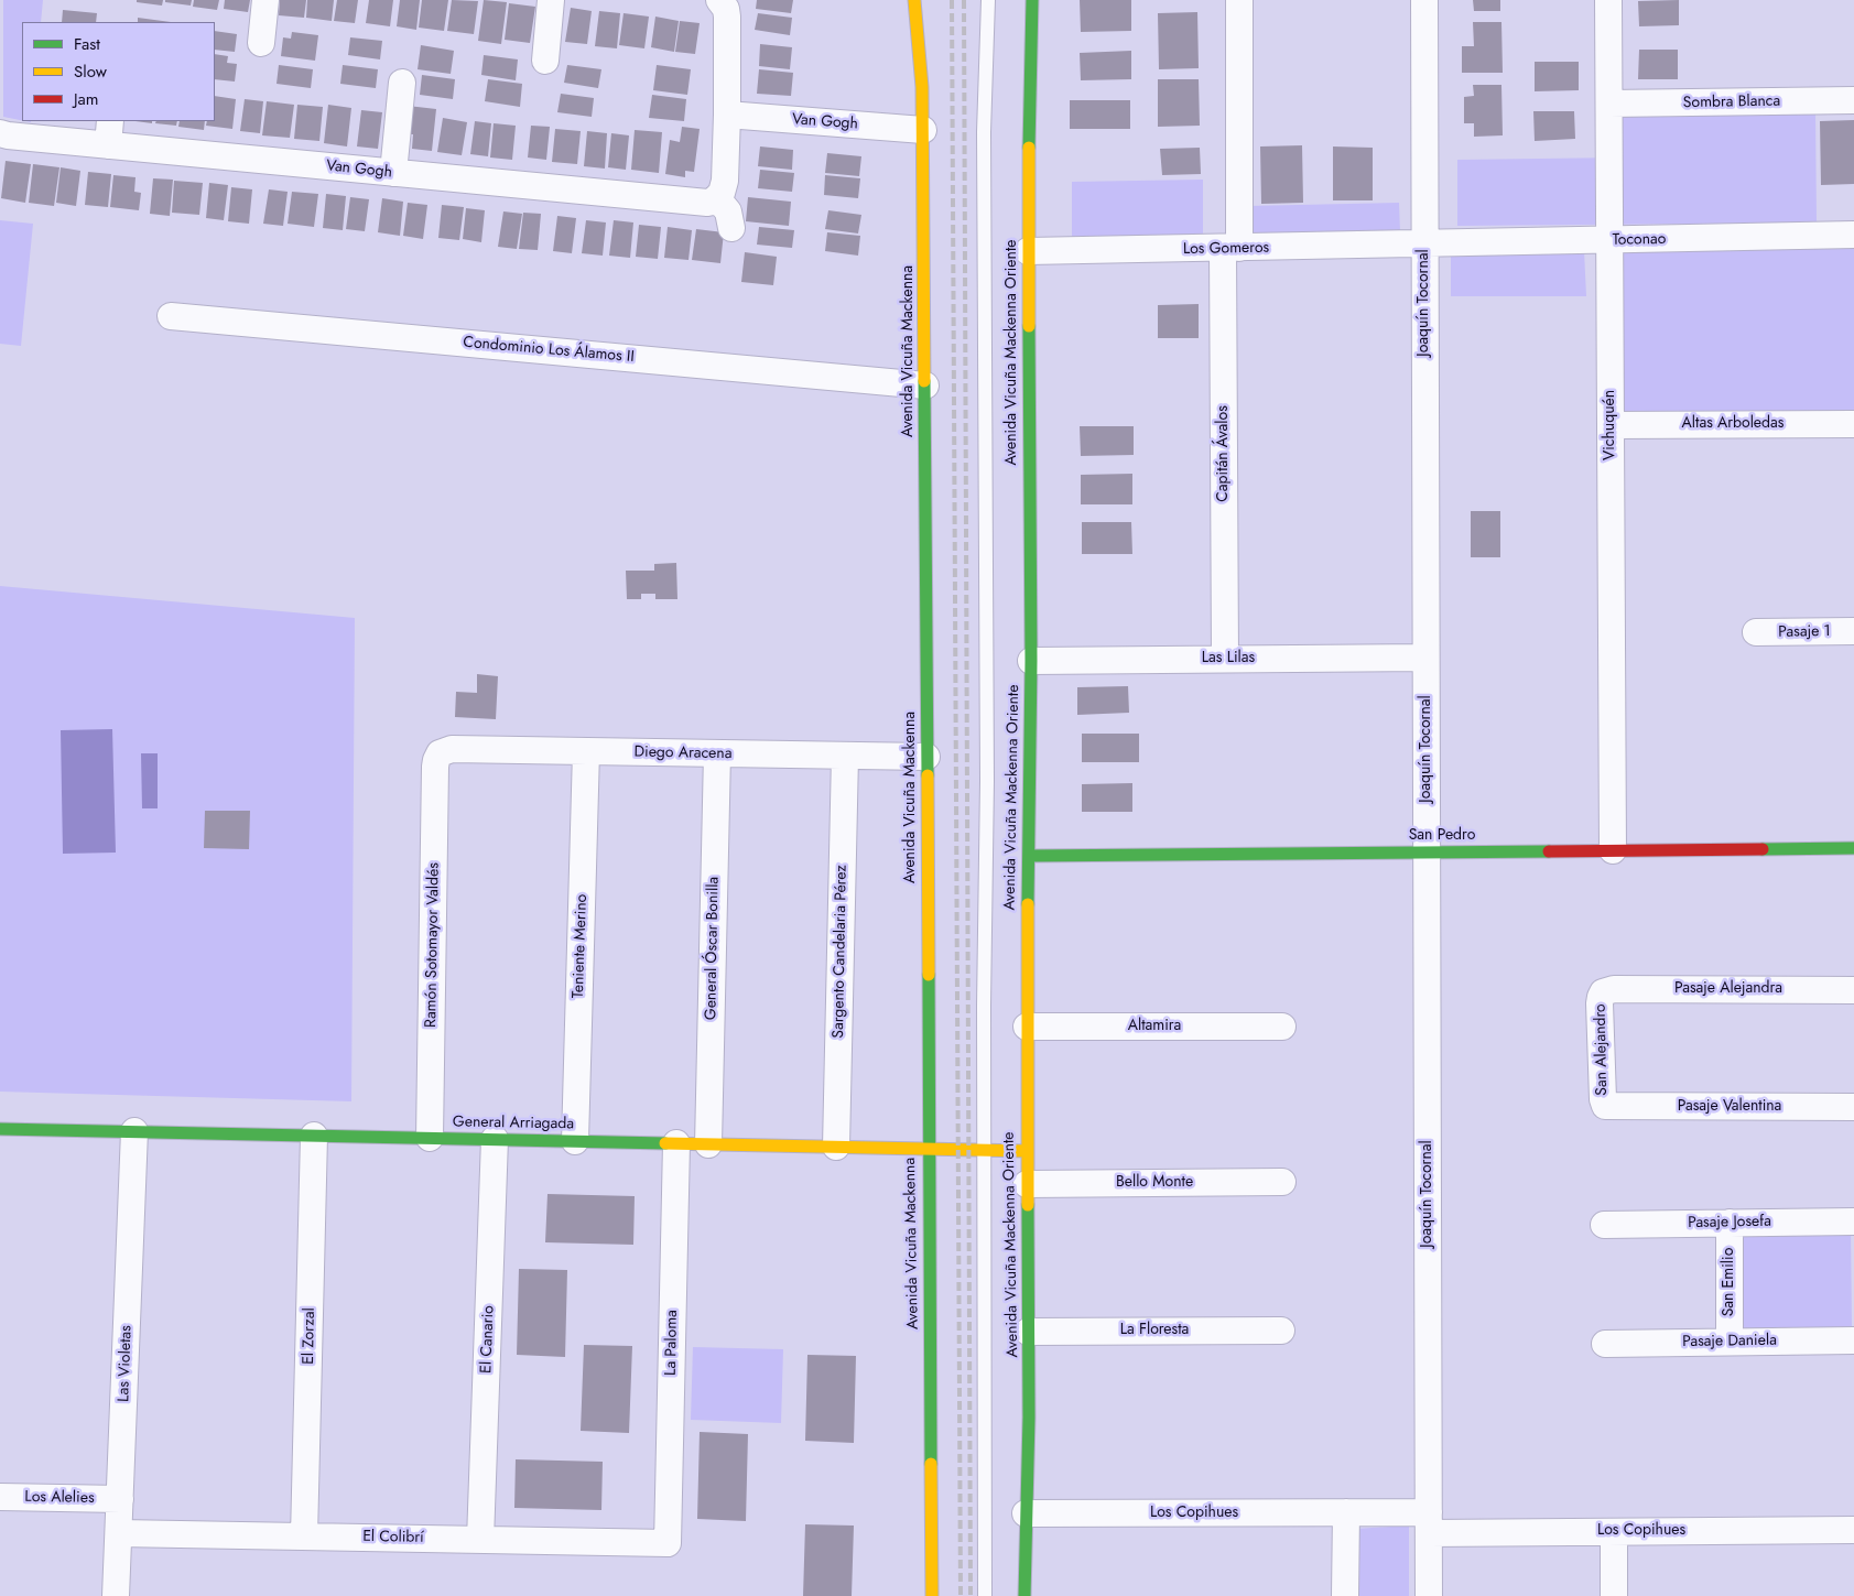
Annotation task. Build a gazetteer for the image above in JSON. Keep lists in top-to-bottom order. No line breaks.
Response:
{"streets":{"main road":["Avenida Vicuña Mackenna","Avenida Vicuña Mackenna Oriente","San Pedro","General Arriagada"],"street":["Sombra Blanca","Van Gogh","Toconao","Los Gomeros","Joaquín Tocornal","Condominio Los Álamos II","Altas Arboledas","Vichuquén","Capitán Ávalos","Pasaje 1","Las Lilas","Diego Aracena","Ramón Sotomayor Valdés","Teniente Merino","General Óscar Bonilla","Sargento Candelaria Pérez","Pasaje Alejandra","Altamira","San Alejandro","Pasaje Valentina","Bello Monte","Pasaje Josefa","San Emilio","La Floresta","El Zorzal","El Canario","Pasaje Daniela","La Paloma","Las Violetas","Los Alelies","Los Copihues","El Colibrí"]},"crossings":[["Sombra Blanca","Vichuquén"],["Van Gogh","Avenida Vicuña Mackenna"],["Toconao","Los Gomeros"],["Toconao","Joaquín Tocornal"],["Toconao","Vichuquén"],["Los Gomeros","Joaquín Tocornal"],["Los Gomeros","Avenida Vicuña Mackenna Oriente"],["Los Gomeros","Capitán Ávalos"],["Joaquín Tocornal","Las Lilas"],["Joaquín Tocornal","San Pedro"],["Joaquín Tocornal","Los Copihues"],["Condominio Los Álamos II","Avenida Vicuña Mackenna"],["Avenida Vicuña Mackenna","Diego Aracena"],["Avenida Vicuña Mackenna","General Arriagada"],["Avenida Vicuña Mackenna Oriente","Las Lilas"],["Avenida Vicuña Mackenna Oriente","San Pedro"],["Avenida Vicuña Mackenna Oriente","Altamira"],["Avenida Vicuña Mackenna Oriente","General Arriagada"],["Avenida Vicuña Mackenna Oriente","Bello Monte"],["Avenida Vicuña Mackenna Oriente","La Floresta"],["Avenida Vicuña Mackenna Oriente","Los Copihues"],["Altas Arboledas","Vichuquén"],["Vichuquén","San Pedro"],["Capitán Ávalos","Las Lilas"],["Diego Aracena","Ramón Sotomayor Valdés"],["Diego Aracena","Teniente Merino"],["Diego Aracena","General Óscar Bonilla"],["Diego Aracena","Sargento Candelaria Pérez"],["Ramón Sotomayor Valdés","General Arriagada"],["Teniente Merino","General Arriagada"],["General Óscar Bonilla","General Arriagada"],["Sargento Candelaria Pérez","General Arriagada"],["Pasaje Alejandra","San Alejandro"],["San Alejandro","Pasaje Valentina"],["General Arriagada","El Zorzal"],["General Arriagada","El Canario"],["General Arriagada","La Paloma"],["General Arriagada","Las Violetas"],["Pasaje Josefa","San Emilio"],["San Emilio","Pasaje Daniela"],["El Zorzal","El Colibrí"],["El Canario","El Colibrí"],["La Paloma","El Colibrí"],["Las Violetas","Los Alelies"],["Las Violetas","El Colibrí"]],"legend":["Fast","Slow","Jam"]}
